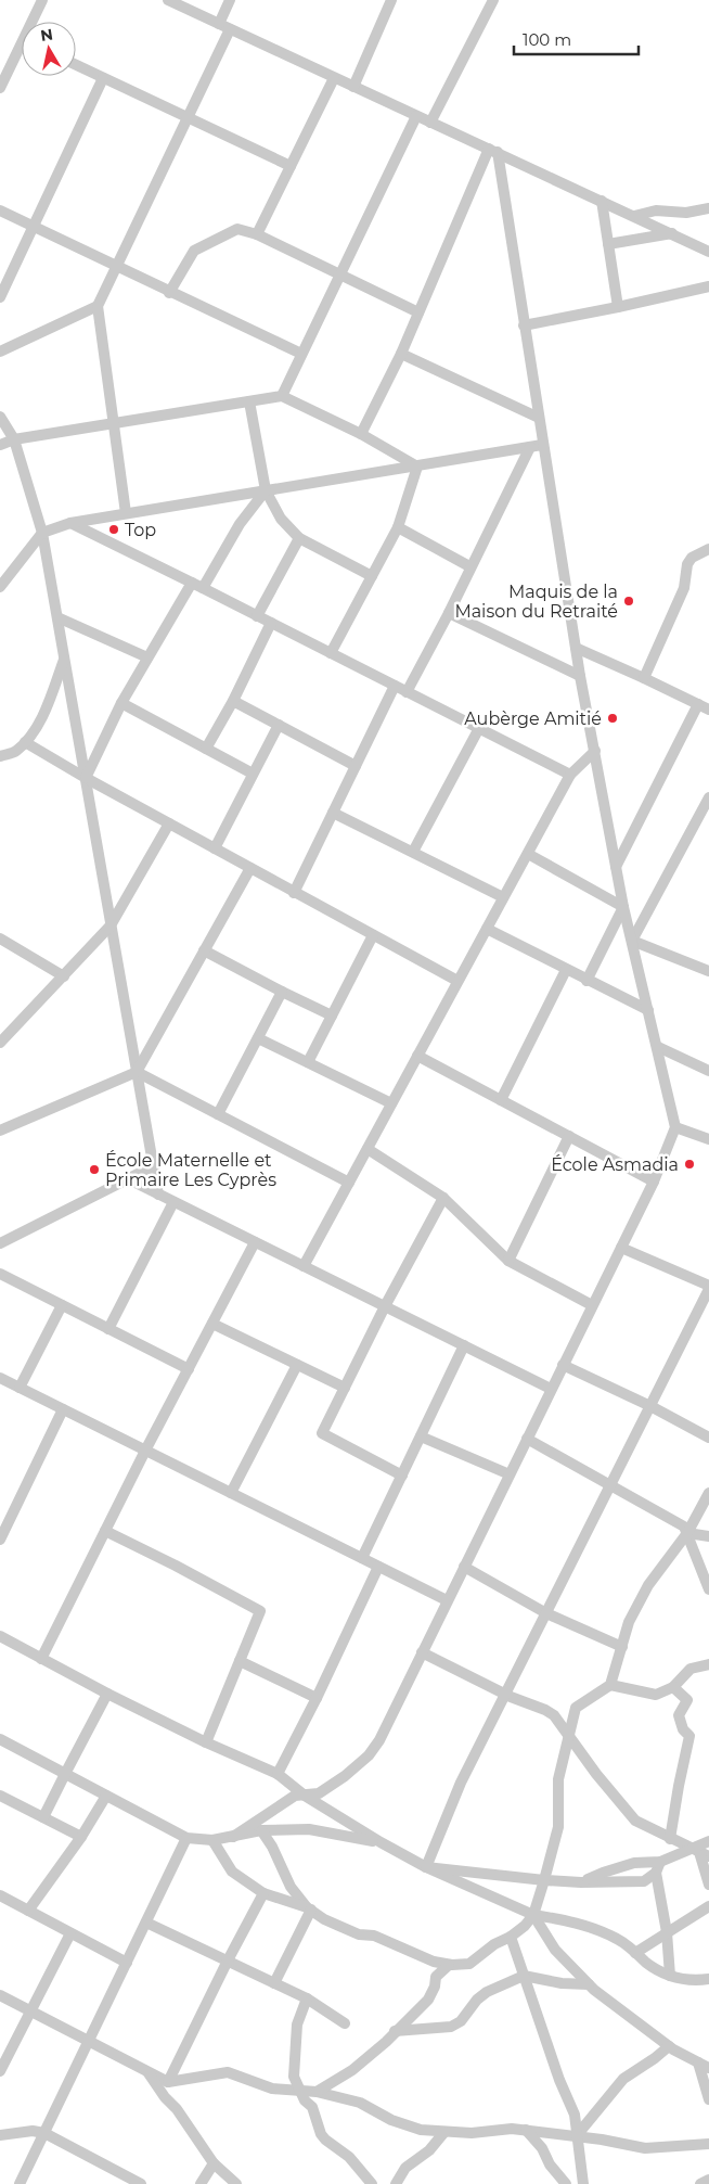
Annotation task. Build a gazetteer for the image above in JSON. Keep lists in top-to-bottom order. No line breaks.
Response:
{"places":["Top","Maquis de la Maison du Retraité","Aubèrge Amitié","École Asmadia","École Maternelle et Primaire Les Cyprès"],"scale_bar":"100 m","north":"top"}
